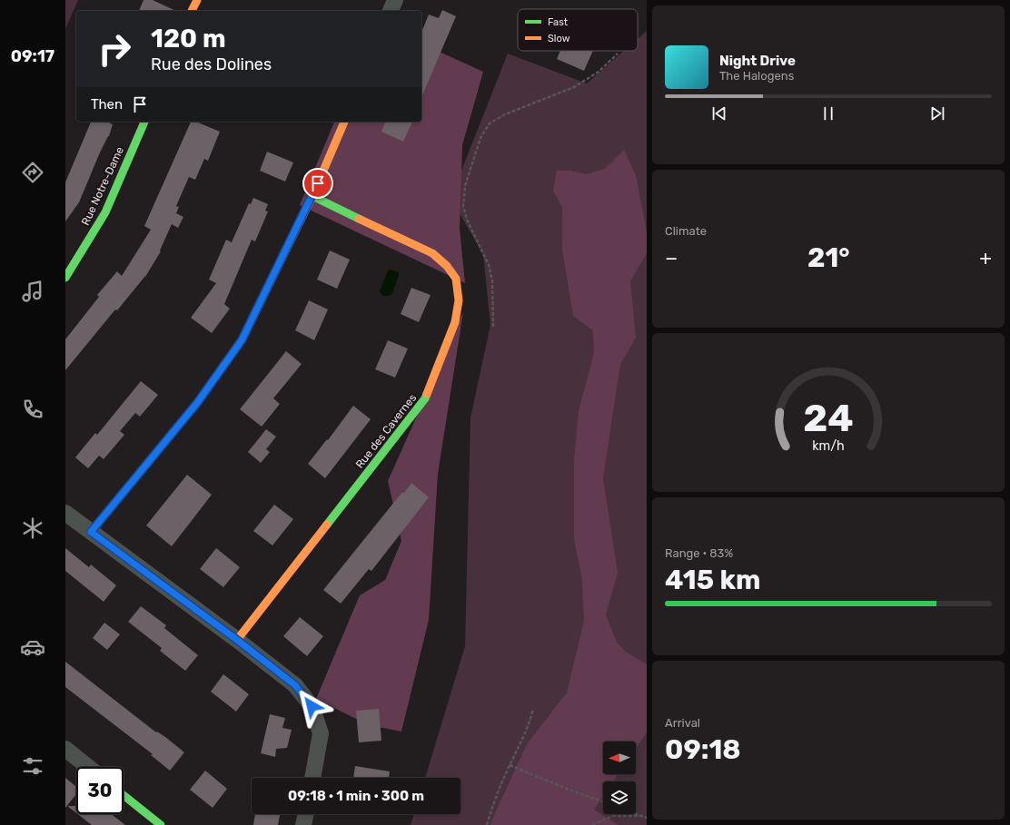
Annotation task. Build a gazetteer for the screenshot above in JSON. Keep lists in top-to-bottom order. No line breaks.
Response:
{"streets":{"street":["Rue Notre-Dame","Rue des Cavernes"]},"legend":["Fast","Slow"],"north":"left","page":{"tabs":"09:17","turn":["120 m","Rue des Dolines"],"song":["Night Drive","The Halogens"],"then":"Then","tile":["Climate",["Range · 83%","415 km"],["Arrival","09:18"]],"heat":["−","21°","+"],"limit":"30","trip":"09:18 · 1 min · 300 m","gauge":["24","km/h"]}}
